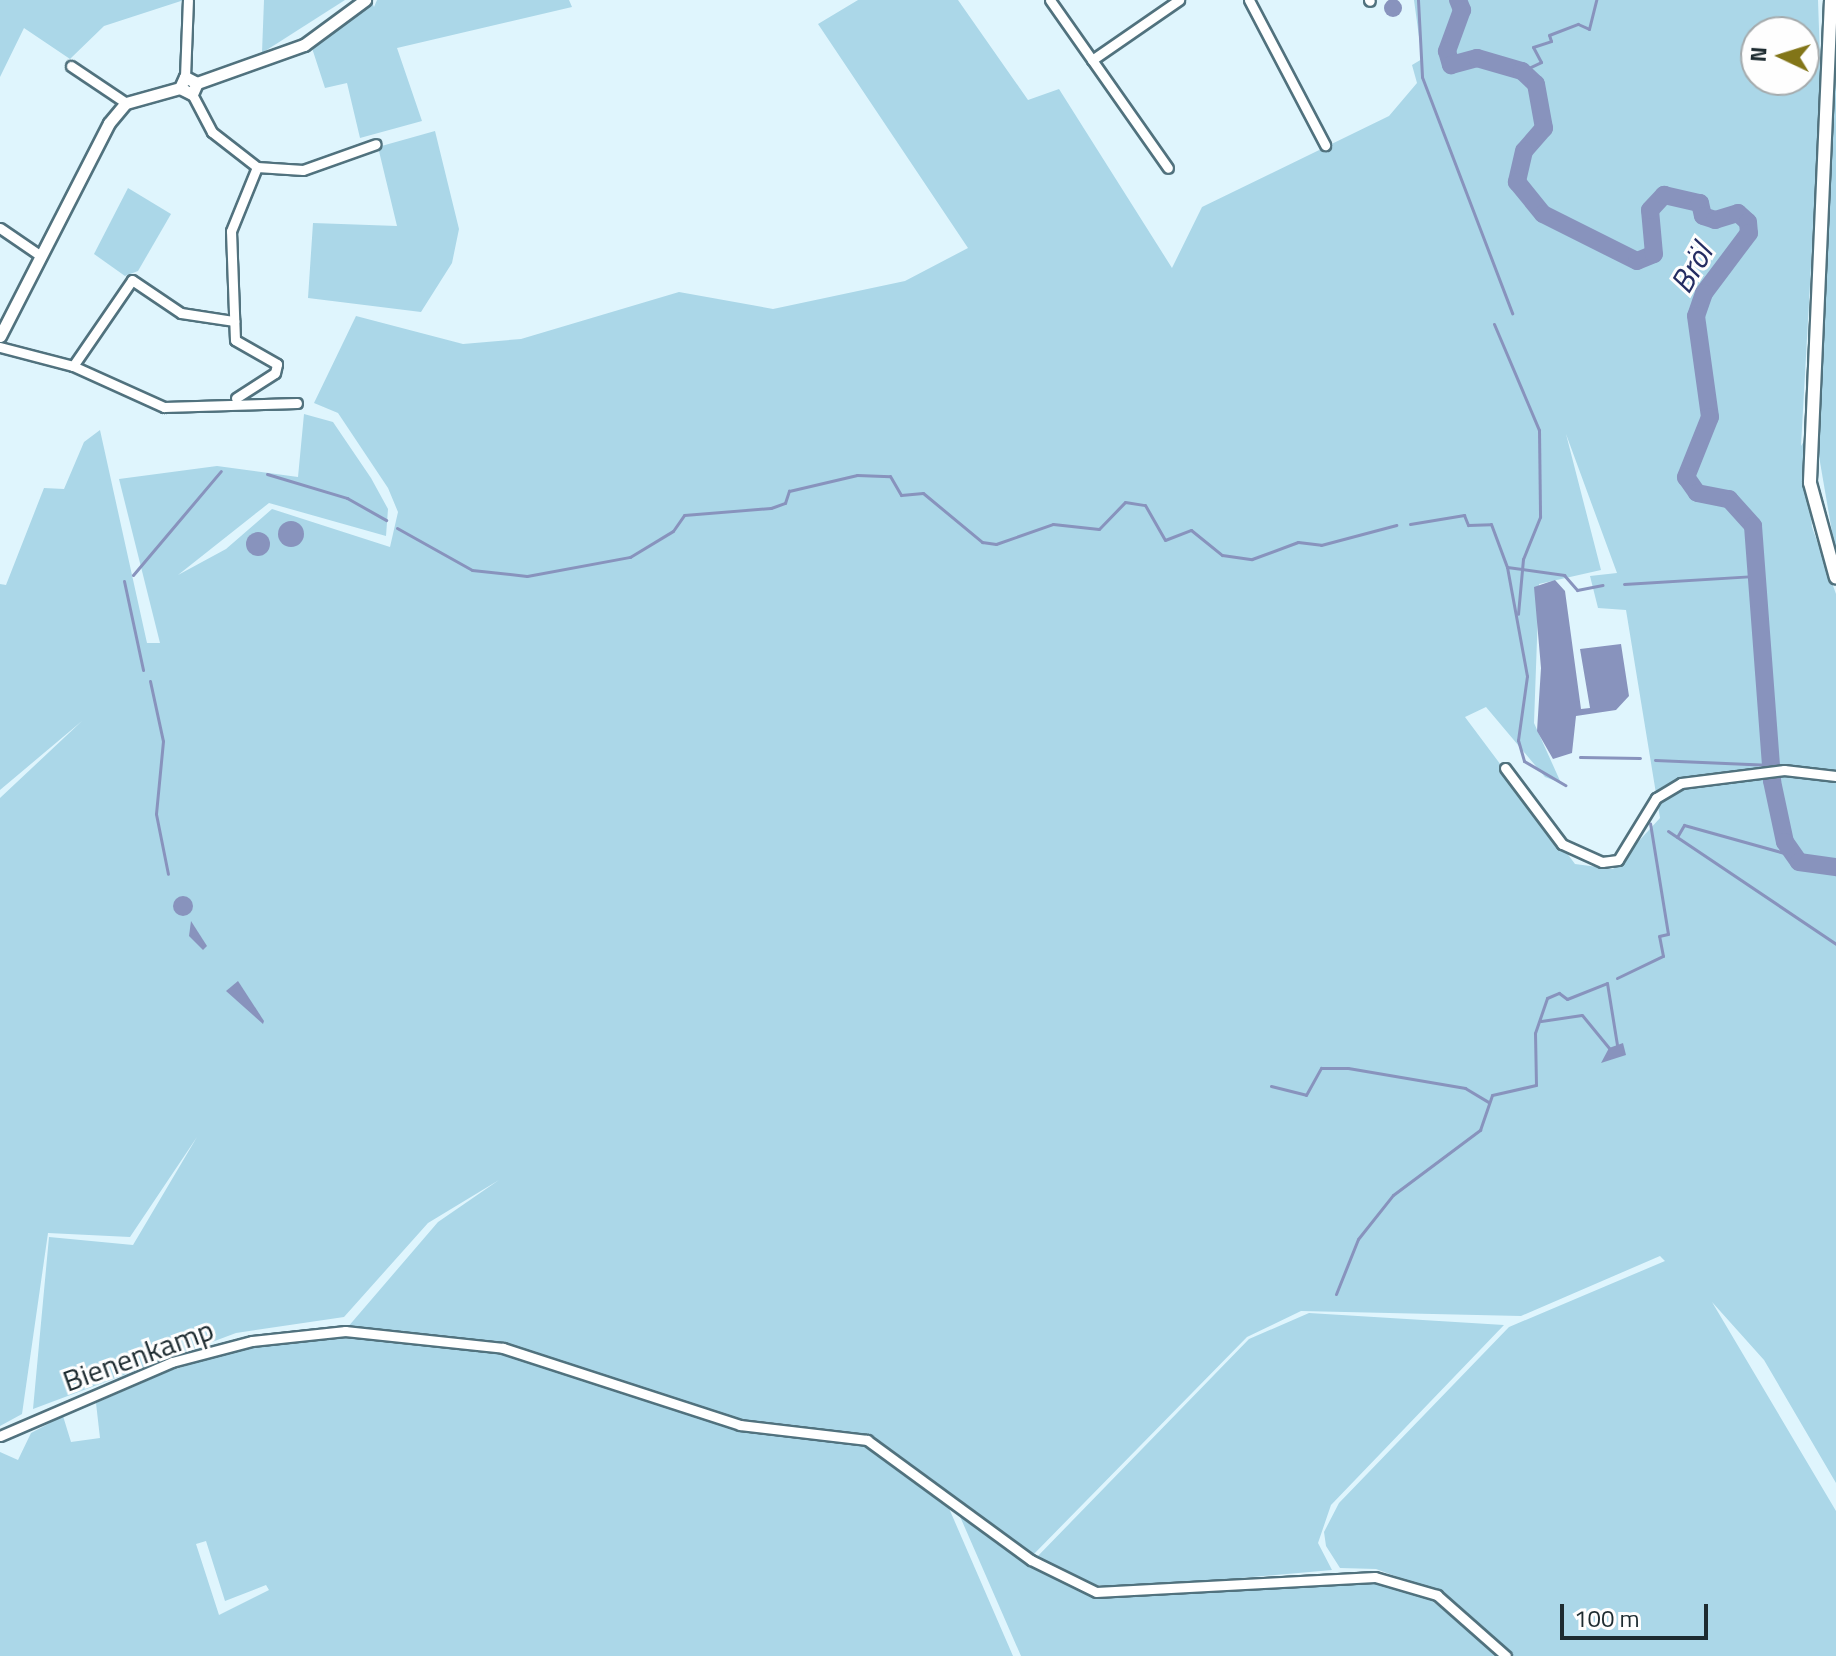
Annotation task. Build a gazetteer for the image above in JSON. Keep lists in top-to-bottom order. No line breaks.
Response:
{"streets":{"street":["Bienenkamp"]},"water":["Bröl"],"scale_bar":"100 m","north":"left"}
